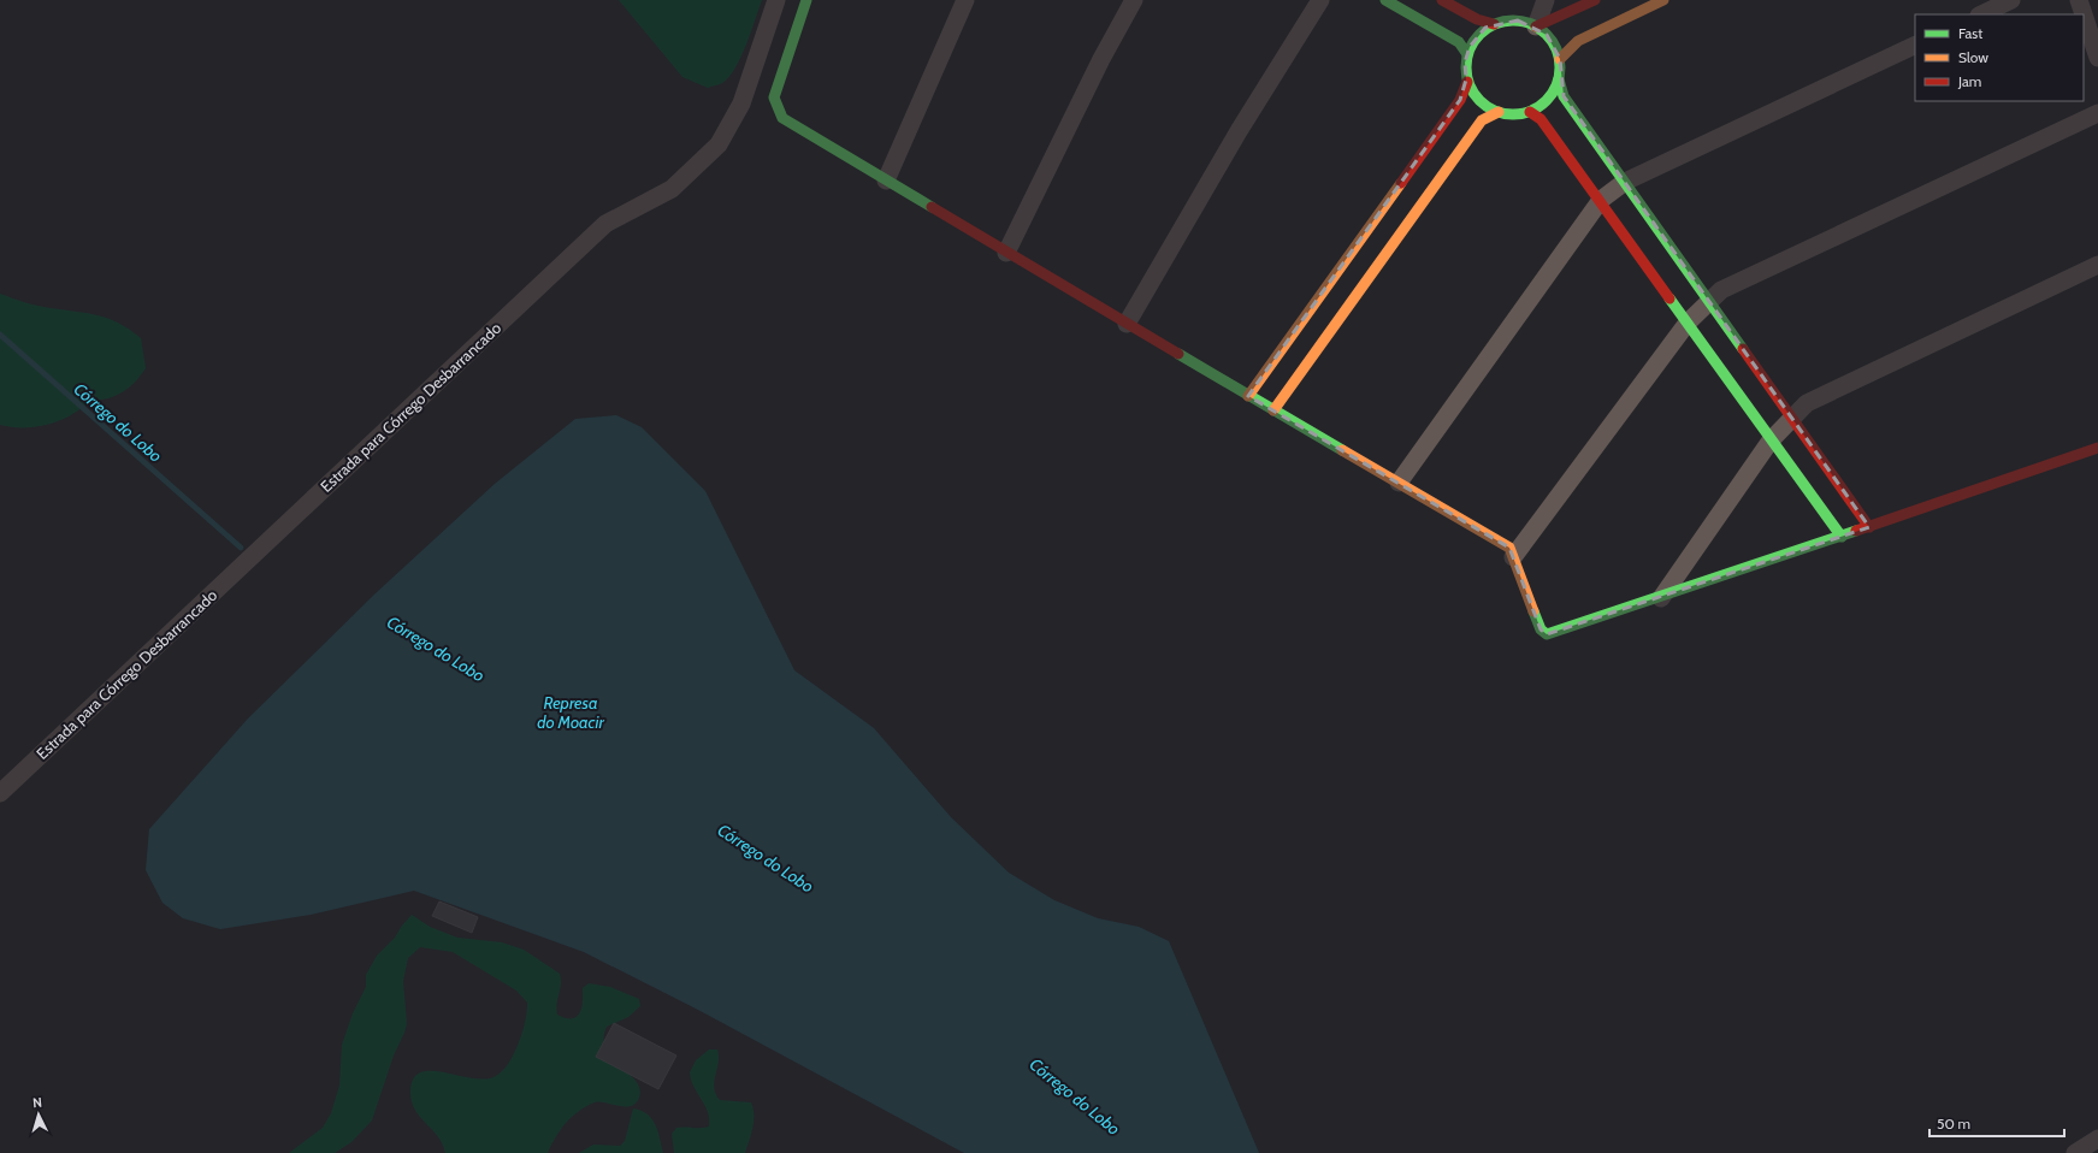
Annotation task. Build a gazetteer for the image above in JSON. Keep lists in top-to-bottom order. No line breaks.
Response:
{"streets":{"street":["Estrada para Córrego Desbarrancado"]},"water":["Córrego do Lobo","Represa do Moacir"],"legend":["Fast","Slow","Jam"],"scale_bar":"50 m","north":"top"}
